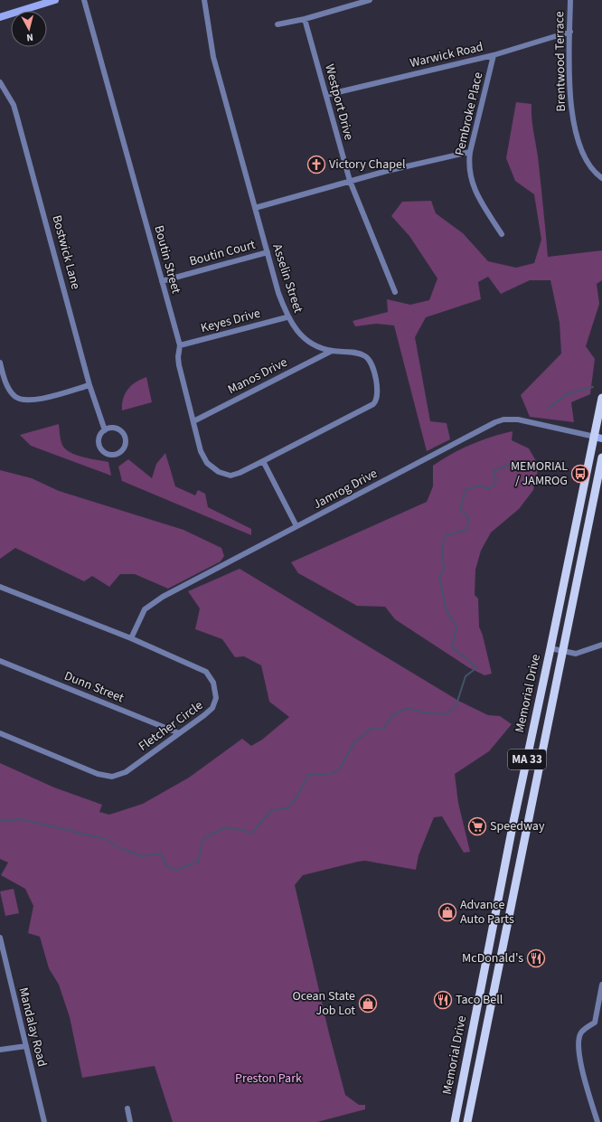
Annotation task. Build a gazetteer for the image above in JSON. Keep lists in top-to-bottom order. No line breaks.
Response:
{"streets":{"main road":["Memorial Drive","MA 33"],"street":["Warwick Road","Brentwood Terrace","Westport Drive","Pembroke Place","Bostwick Lane","Boutin Court","Boutin Street","Asselin Street","Keyes Drive","Manos Drive","Jamrog Drive","Dunn Street","Fletcher Circle","Mandalay Road"]},"crossings":[["Warwick Road","Brentwood Terrace"],["Warwick Road","Westport Drive"],["Warwick Road","Pembroke Place"],["Boutin Court","Boutin Street"],["Boutin Court","Asselin Street"],["Boutin Street","Asselin Street"],["Boutin Street","Keyes Drive"],["Boutin Street","Manos Drive"],["Asselin Street","Keyes Drive"],["Asselin Street","Manos Drive"],["Jamrog Drive","Memorial Drive"],["Jamrog Drive","Fletcher Circle"],["Dunn Street","Fletcher Circle"]],"parks":["Preston Park"],"places":{"church":["Victory Chapel"],"bus stop":["MEMORIAL / JAMROG"],"supermarket":["Speedway"],"shop":["Advance Auto Parts","Ocean State Job Lot"],"restaurant":["McDonald's","Taco Bell"]},"north":"bottom"}
